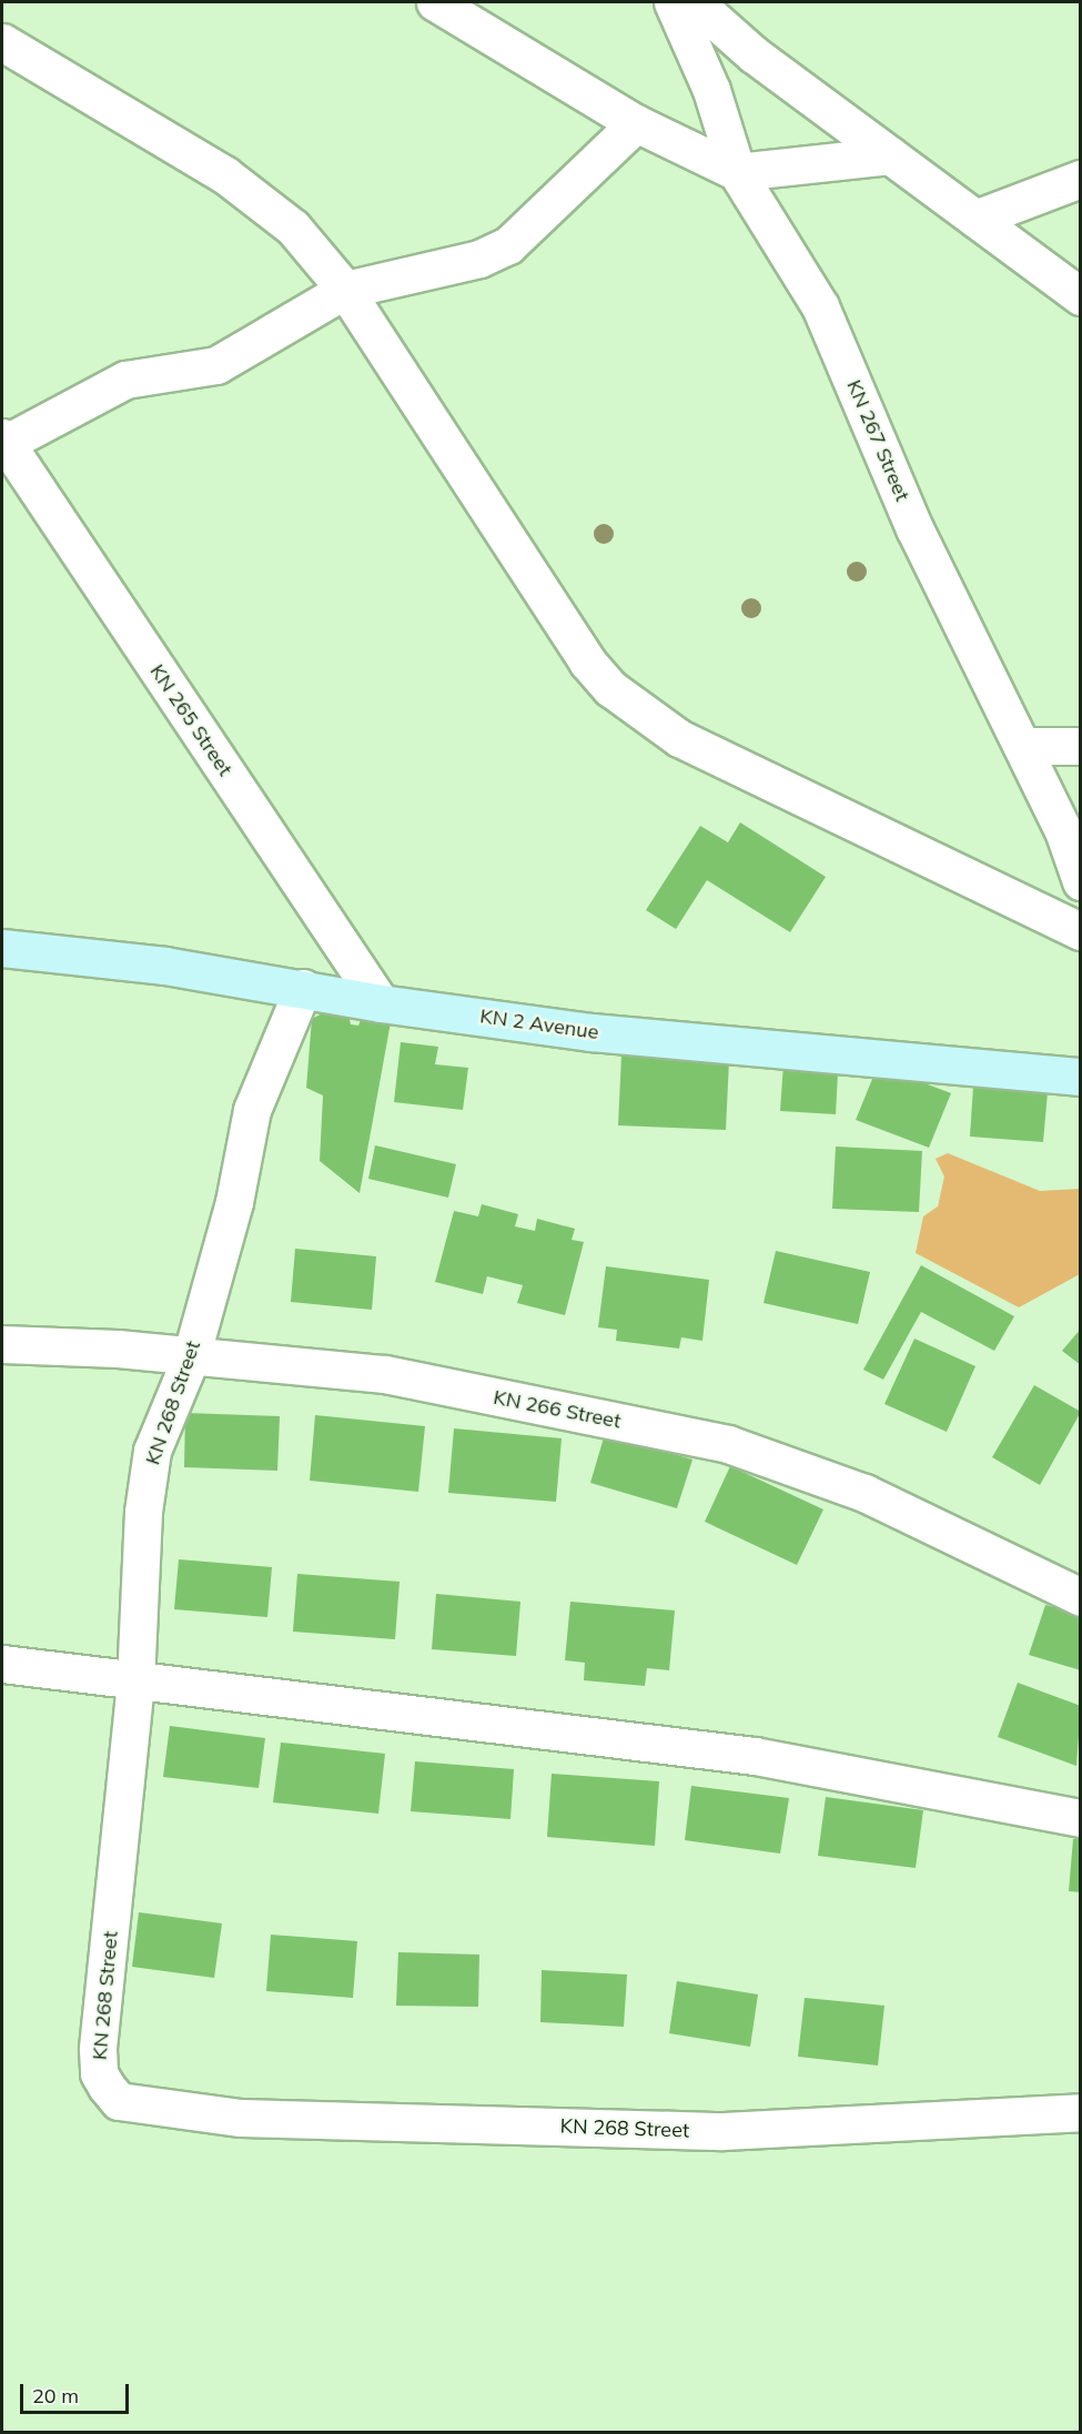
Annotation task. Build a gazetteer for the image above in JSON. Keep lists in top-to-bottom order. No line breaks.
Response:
{"streets":{"main road":["KN 2 Avenue"],"street":["KN 267 Street","KN 265 Street","KN 268 Street","KN 266 Street"]},"crossings":[["KN 265 Street","KN 2 Avenue"],["KN 2 Avenue","KN 268 Street"],["KN 268 Street","KN 266 Street"]],"scale_bar":"20 m"}
